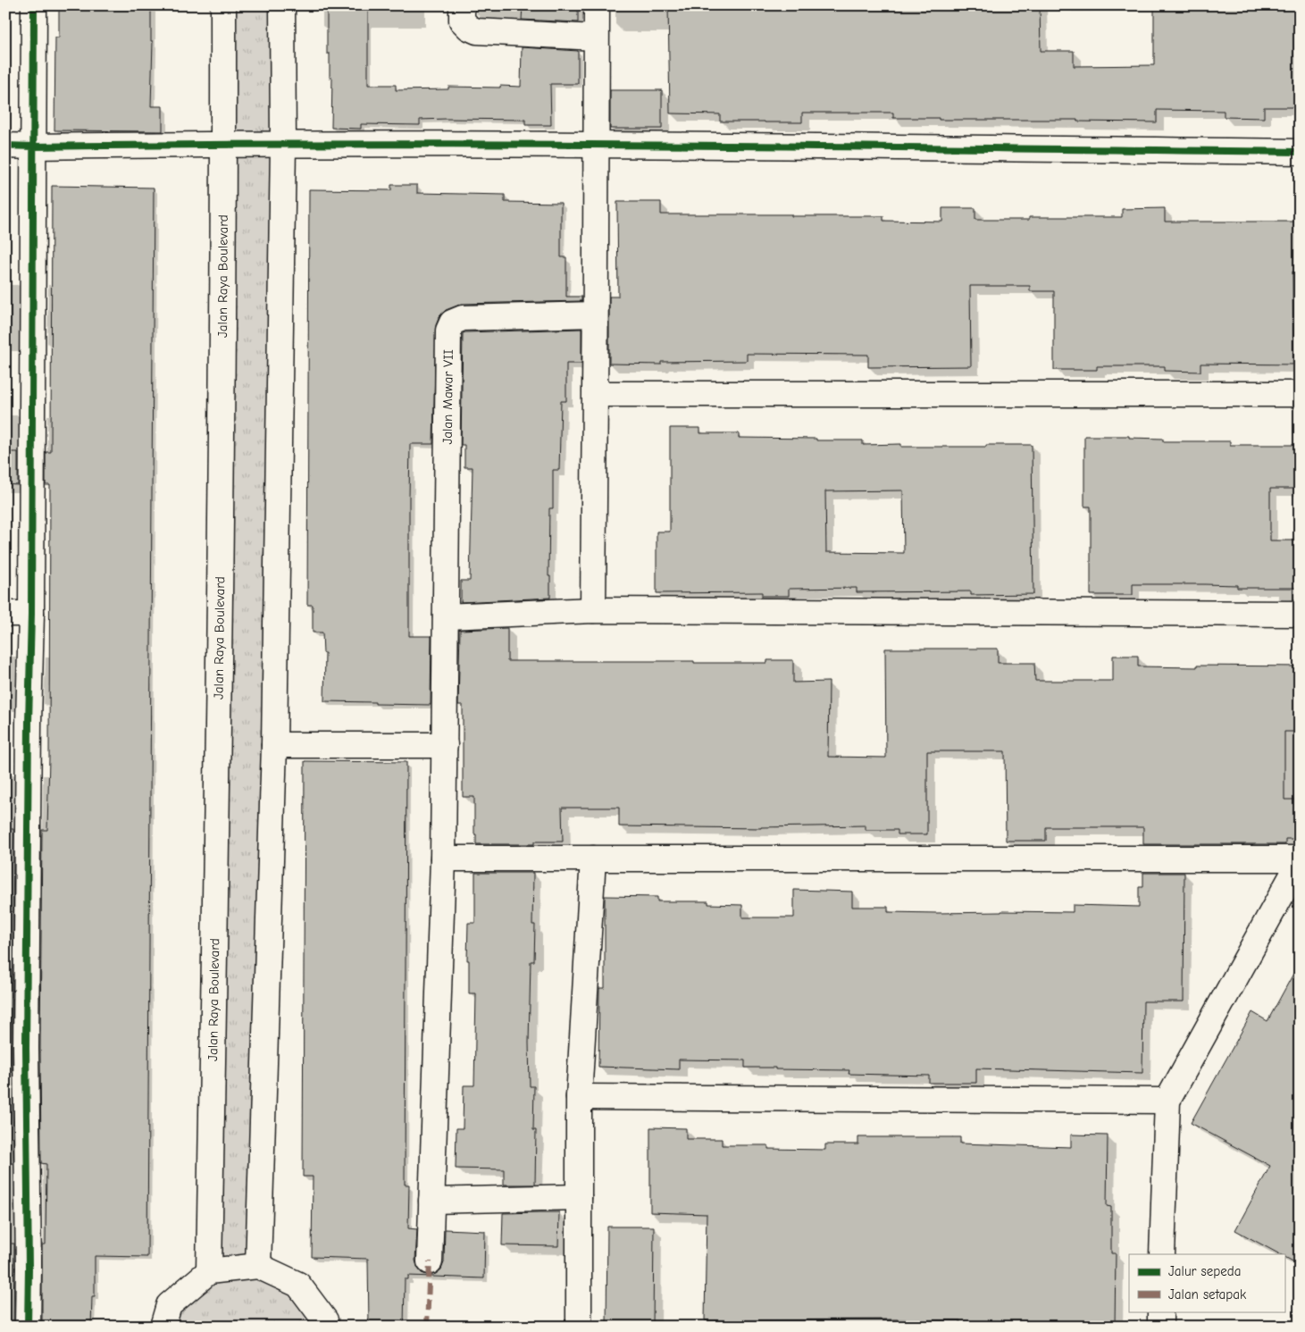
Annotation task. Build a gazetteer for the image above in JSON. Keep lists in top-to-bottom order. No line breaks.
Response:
{"streets":{"street":["Jalan Raya Boulevard","Jalan Mawar VII"]},"legend":["Jalur sepeda","Jalan setapak"]}
